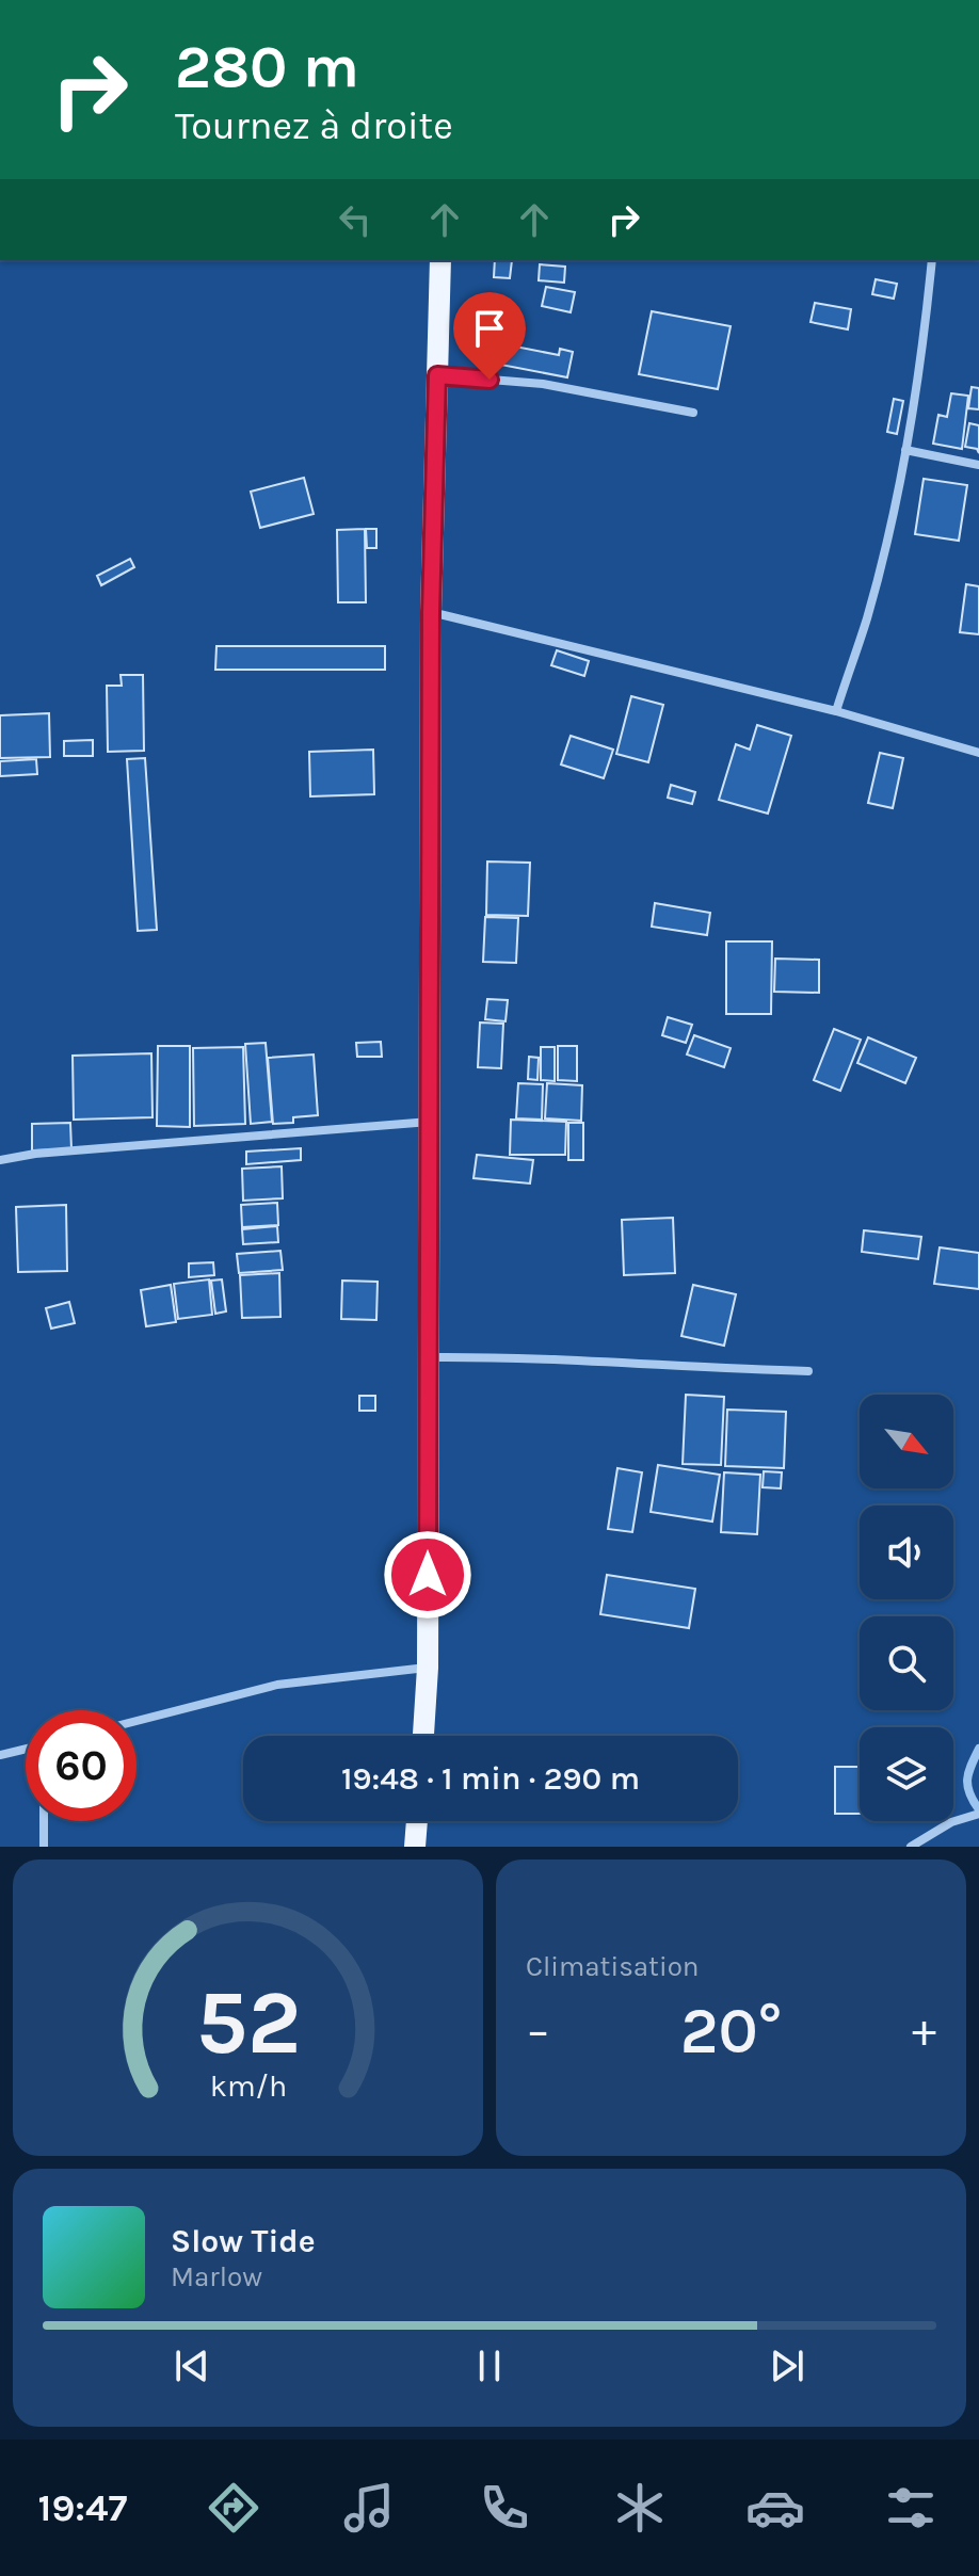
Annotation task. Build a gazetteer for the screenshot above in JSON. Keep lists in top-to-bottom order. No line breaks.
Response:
{"north":"bottom right","page":{"turn":["280 m","Tournez à droite"],"limit":"60","trip":"19:48 · 1 min · 290 m","tile":"Climatisation","heat":["−","20°","+"],"song":["Slow Tide","Marlow"],"tabs":"19:47","gauge":["52","km/h"]}}
